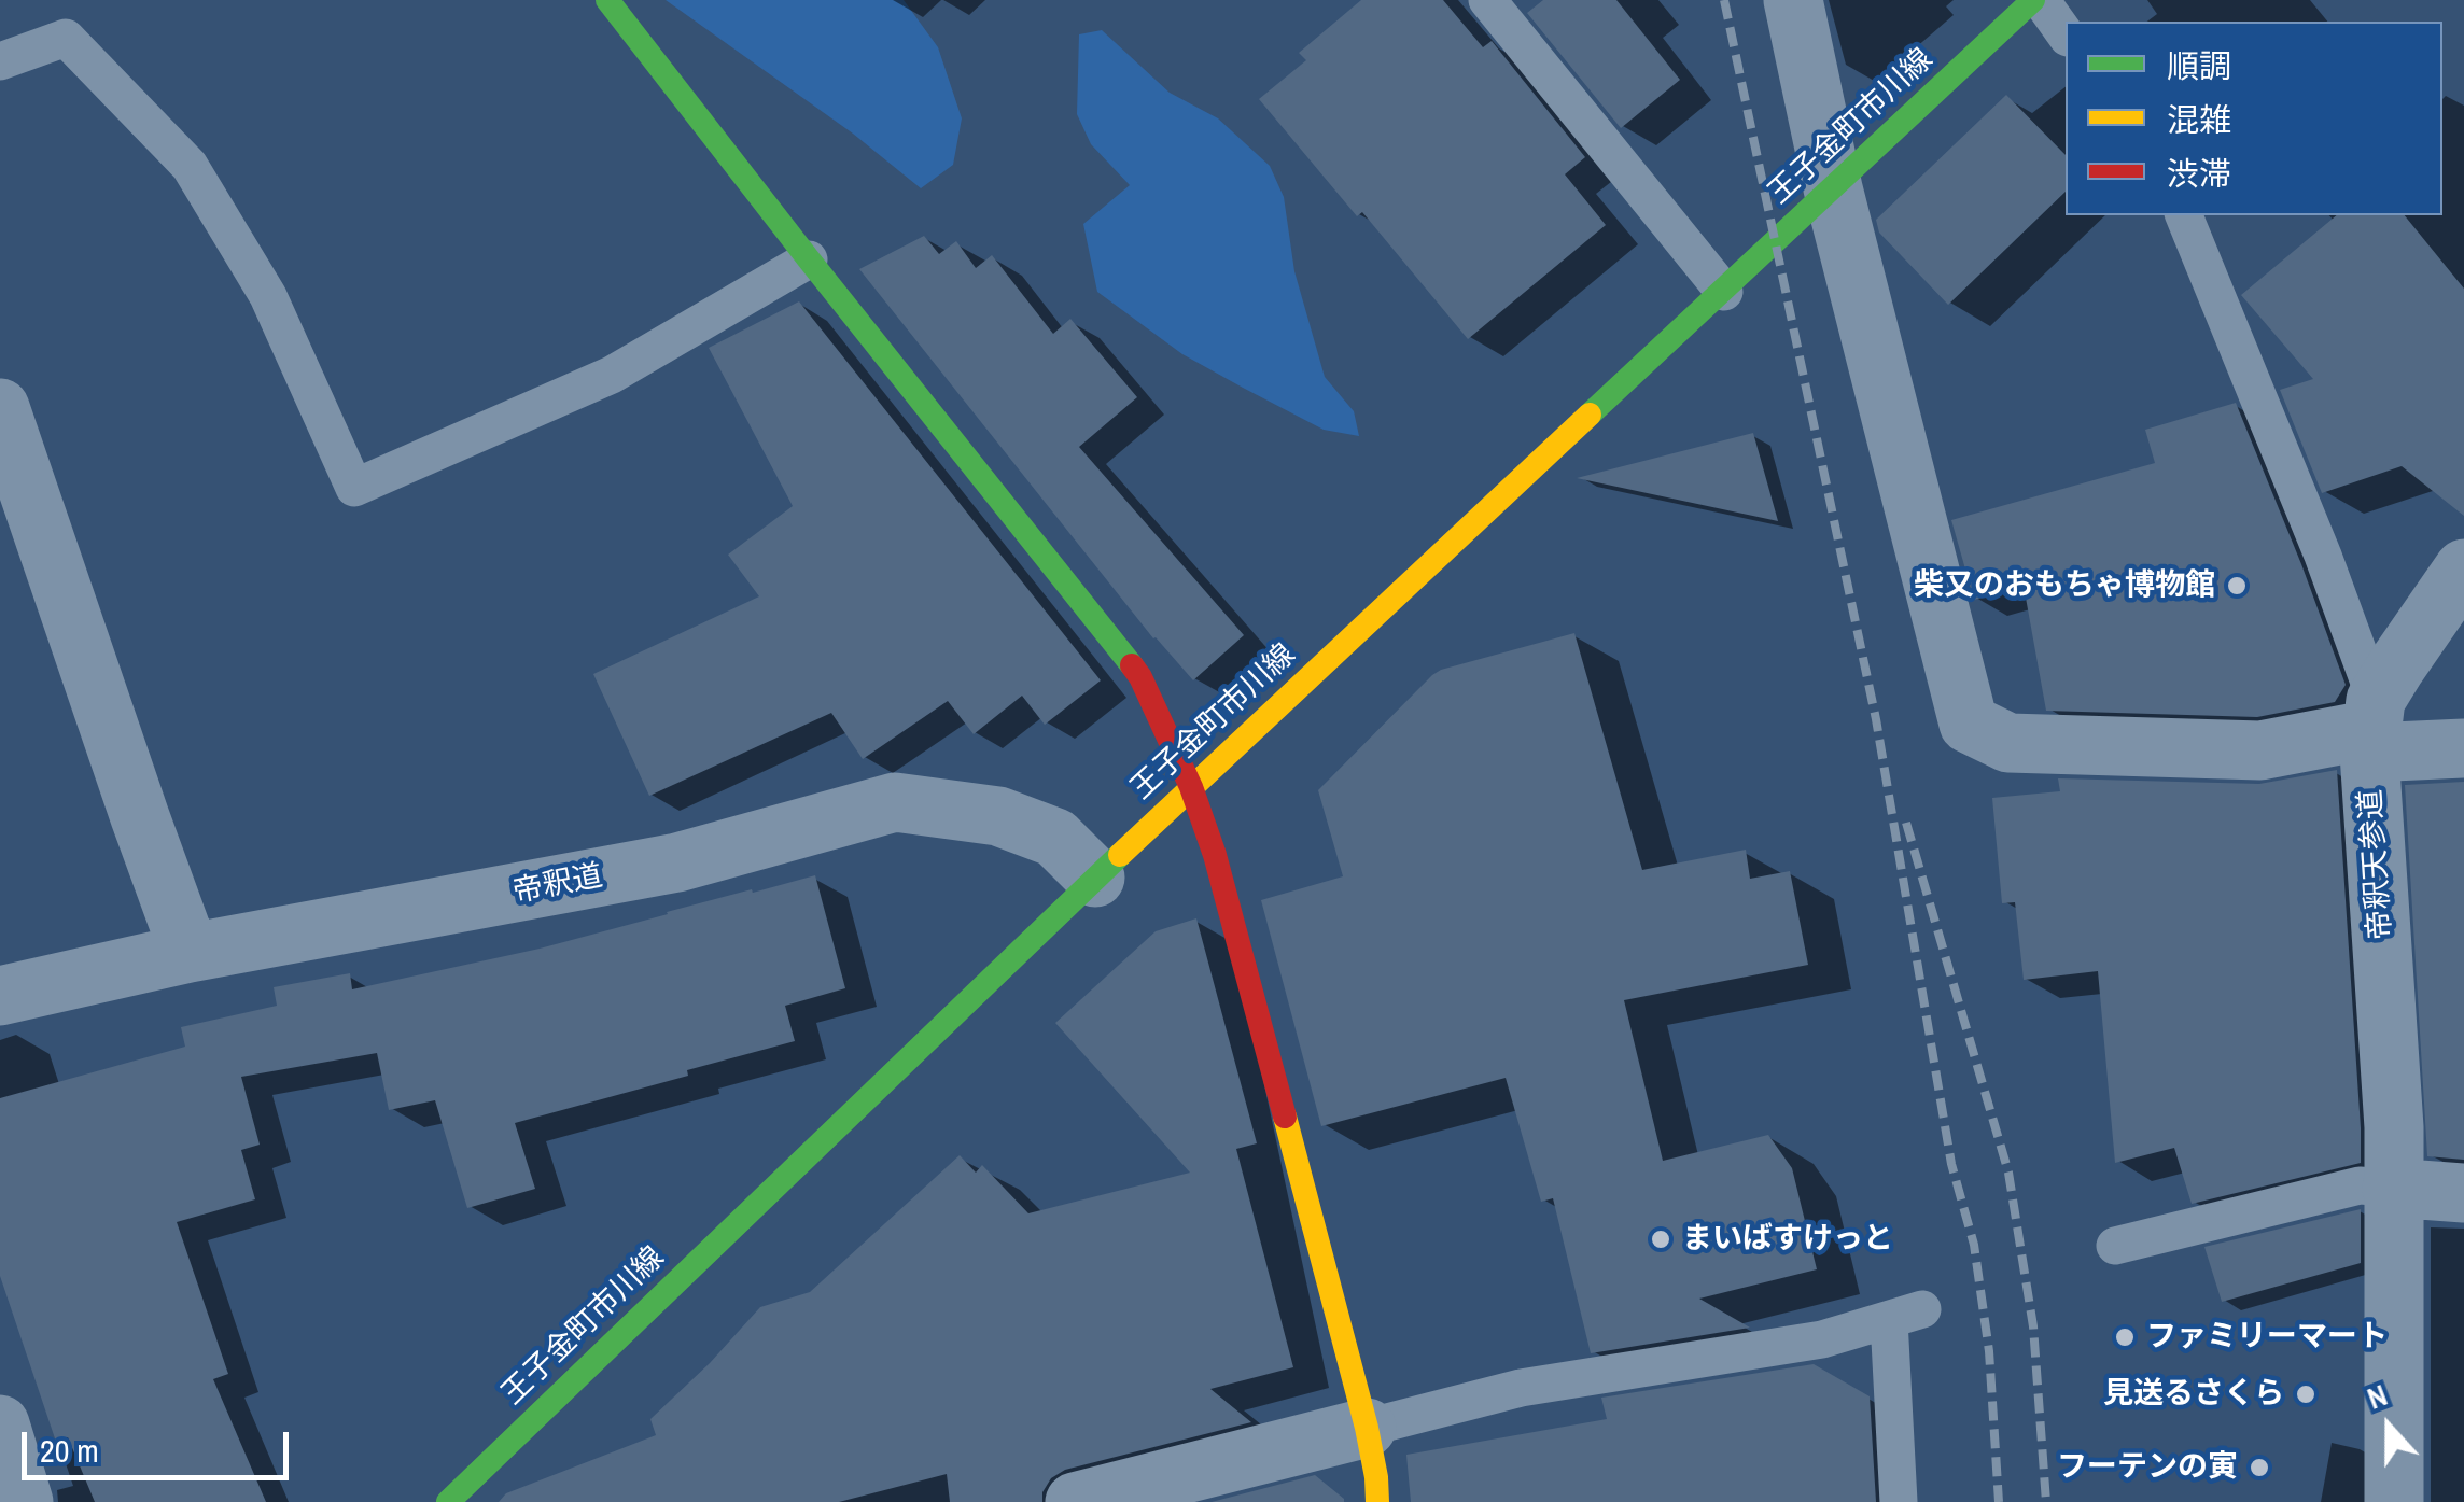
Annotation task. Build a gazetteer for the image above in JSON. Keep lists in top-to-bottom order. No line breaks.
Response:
{"streets":{"main road":["王子金町市川線"],"street":["帝釈天参道","帝釈道"]},"crossings":[["王子金町市川線","帝釈道"]],"places":["柴又のおもちゃ博物館","まいばすけっと","ファミリーマート","見送るさくら","フーテンの寅"],"legend":["順調","混雑","渋滞"],"scale_bar":"20 m","north":"top"}
